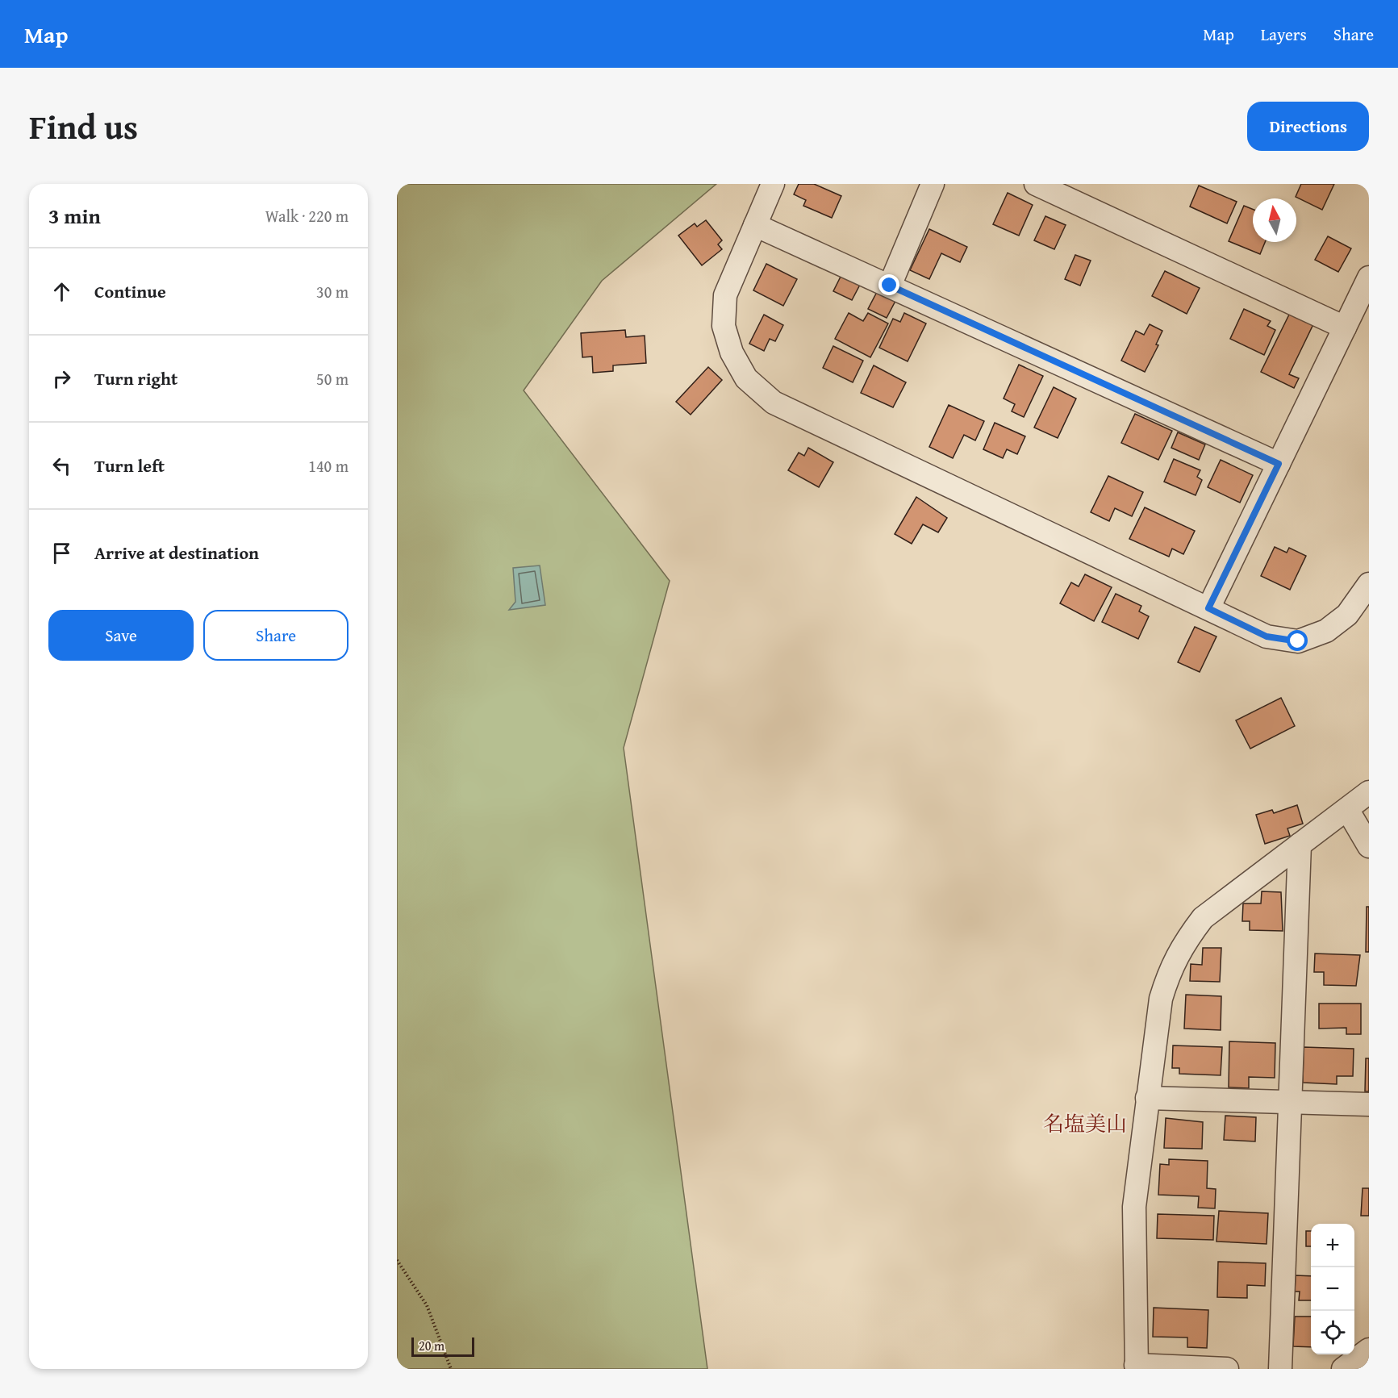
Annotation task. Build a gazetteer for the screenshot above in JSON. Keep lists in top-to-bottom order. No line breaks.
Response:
{"districts":["名塩美山"],"scale_bar":"20 m","north":"top","page":{"header":"Map","nav":["Map","Layers","Share"],"title":"Find us","buttons":["Directions",["Save","Share"]],"heading":["3 min","Walk · 220 m"],"list":[["Continue","30 m"],["Turn right","50 m"],["Turn left","140 m"],"Arrive at destination"],"map_buttons":["+","−"],"scale":"20 m"}}
